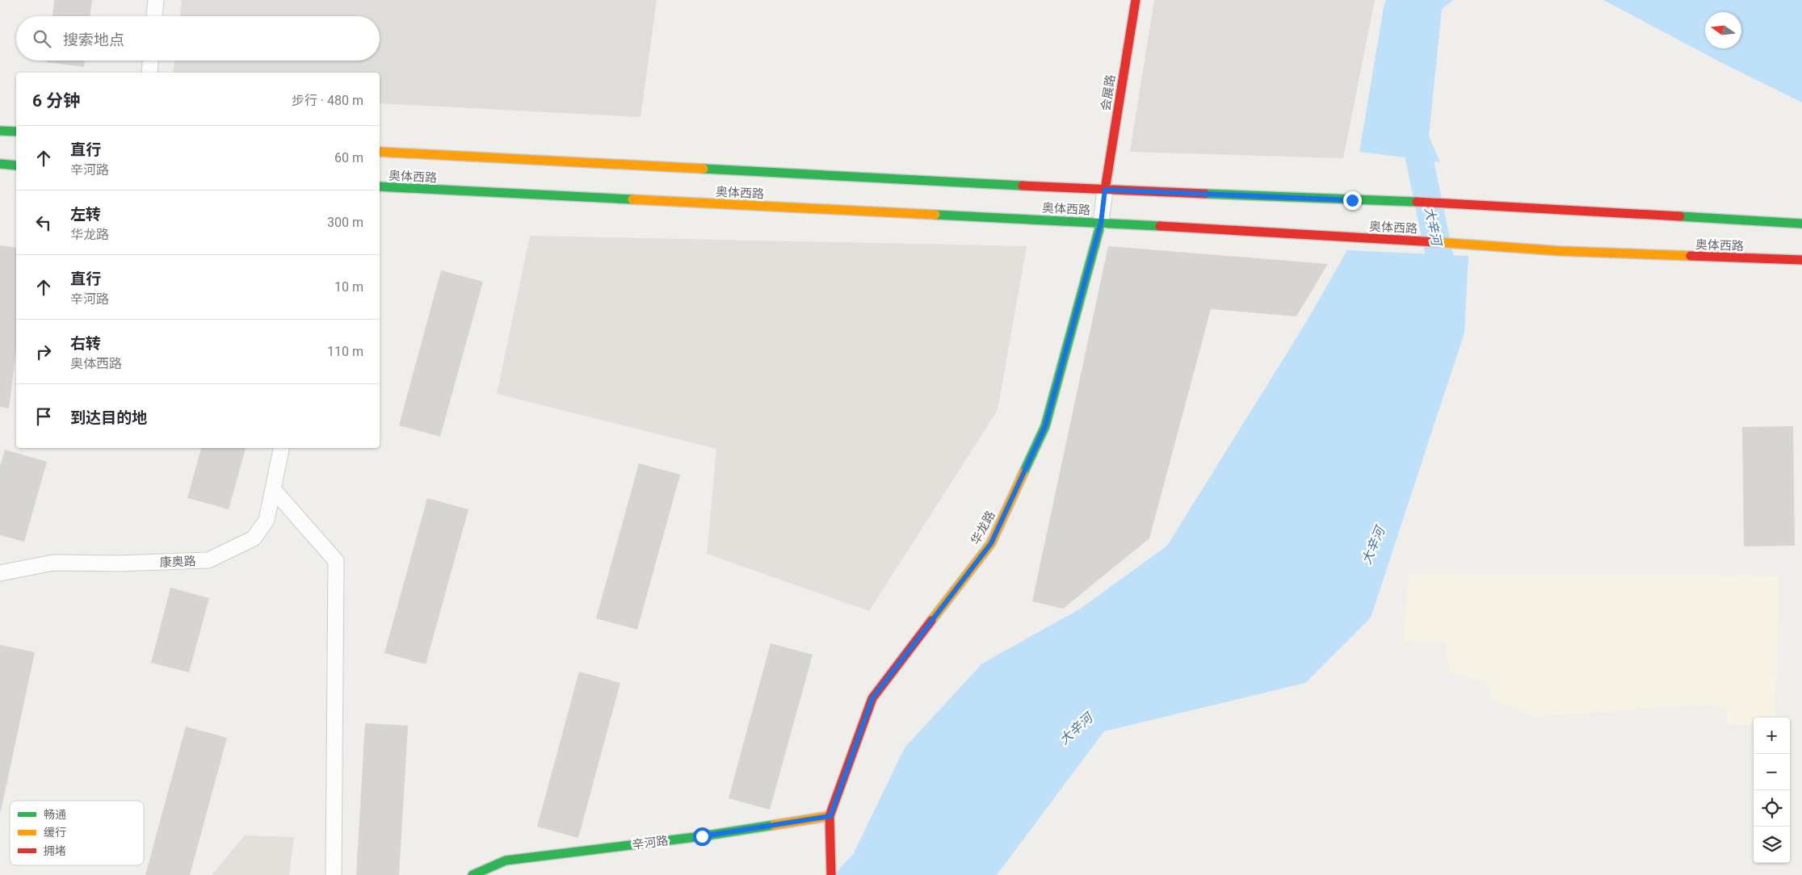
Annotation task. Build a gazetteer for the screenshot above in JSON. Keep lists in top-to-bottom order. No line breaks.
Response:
{"streets":{"main road":["会展路","奥体西路","华龙路","辛河路"],"street":["康奥路"]},"crossings":[["会展路","奥体西路"],["奥体西路","华龙路"],["华龙路","辛河路"]],"water":["大辛河"],"legend":["畅通","缓行","拥堵"],"north":"left","page":{"search":"搜索地点","heading":["6 分钟","步行 · 480 m"],"list":[["直行","辛河路","60 m"],["左转","华龙路","300 m"],["直行","辛河路","10 m"],["右转","奥体西路","110 m"],"到达目的地"],"map_buttons":["+","−"]}}
